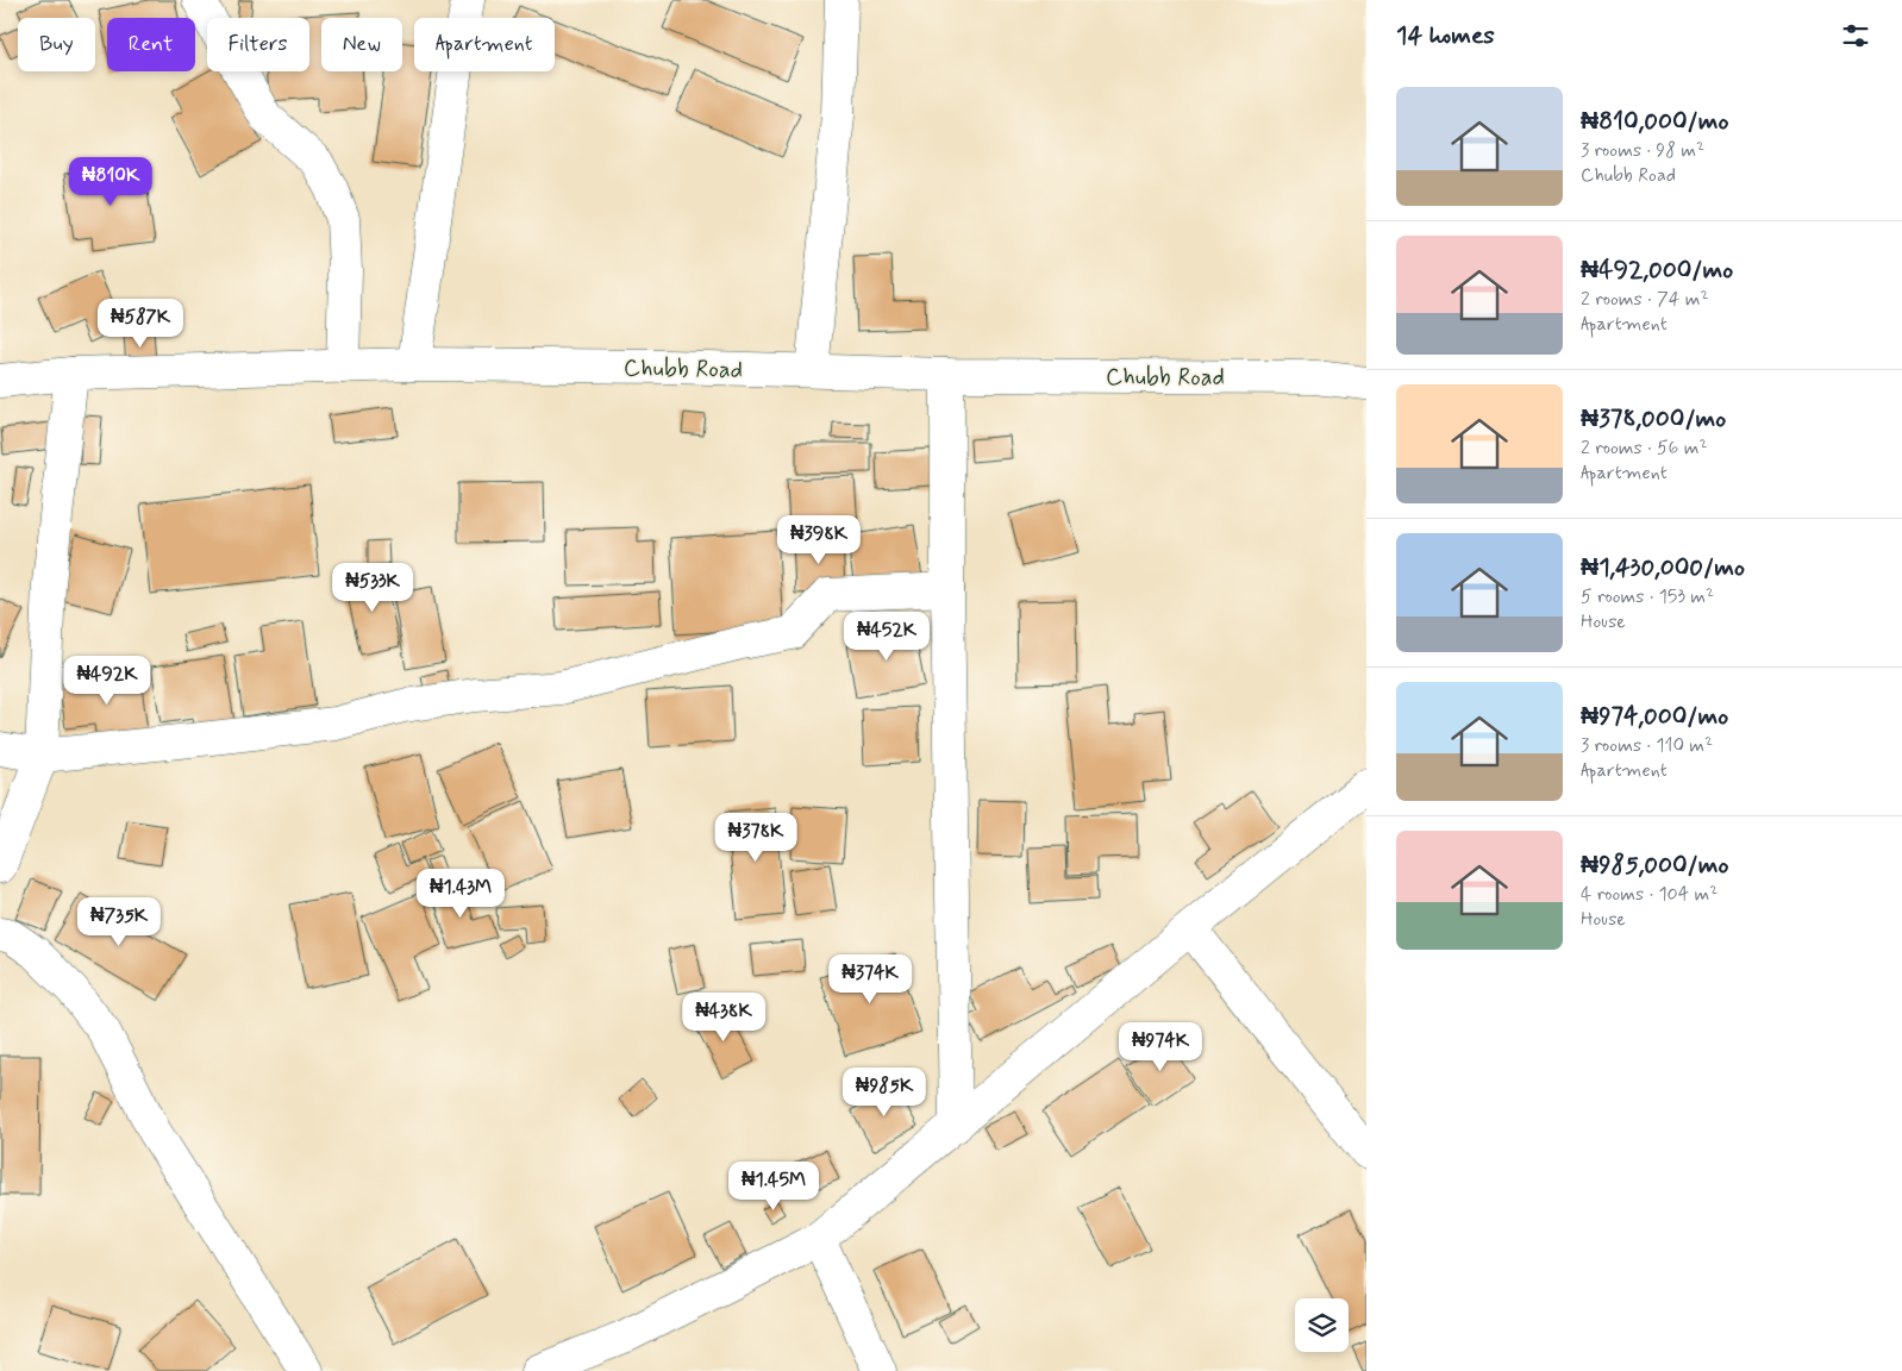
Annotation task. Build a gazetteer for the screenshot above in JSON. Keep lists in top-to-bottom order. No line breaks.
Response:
{"streets":{"street":["Chubb Road"]},"page":{"heading":"14 homes","chip":["Buy","Rent","Filters","New","Apartment"],"list":[{"name":"₦810,000/mo","note":"3 rooms · 98 m² · Chubb Road"},{"name":"₦492,000/mo","note":"2 rooms · 74 m² · Apartment"},{"name":"₦378,000/mo","note":"2 rooms · 56 m² · Apartment"},{"name":"₦1,430,000/mo","note":"5 rooms · 153 m² · House"},{"name":"₦974,000/mo","note":"3 rooms · 110 m² · Apartment"},{"name":"₦985,000/mo","note":"4 rooms · 104 m² · House"}],"price":["₦810K","₦587K","₦398K","₦533K","₦452K","₦492K","₦378K","₦1.43M","₦735K","₦374K","₦438K","₦974K","₦985K","₦1.45M"]}}
